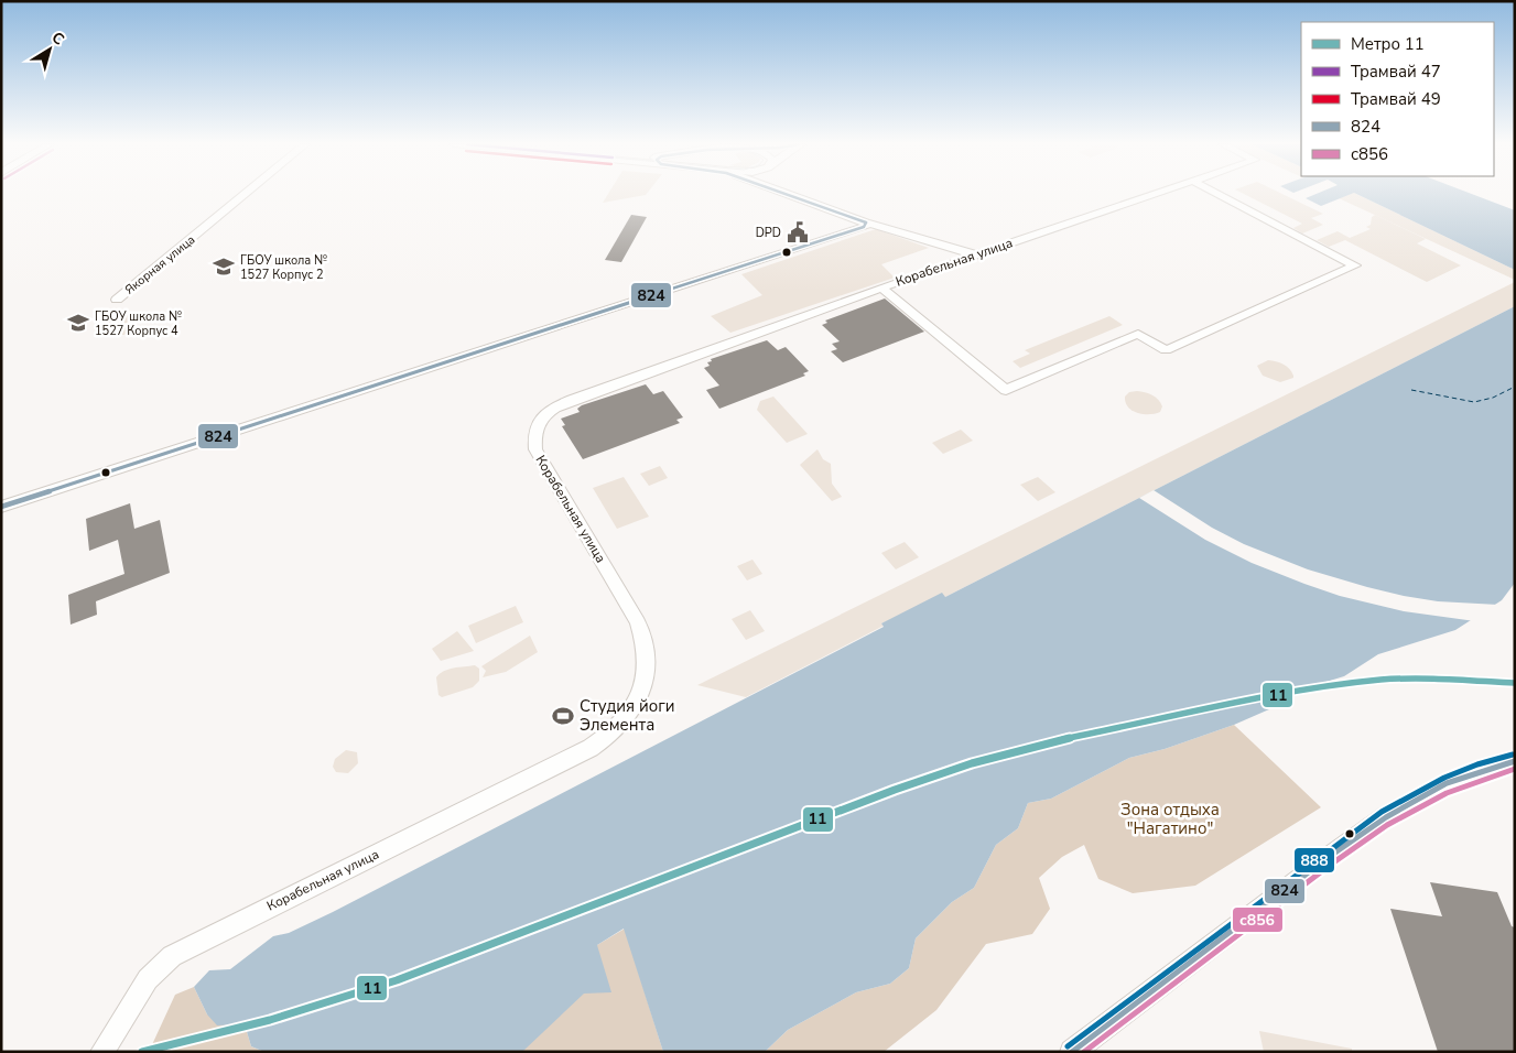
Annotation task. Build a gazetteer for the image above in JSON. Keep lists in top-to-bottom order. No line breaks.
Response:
{"streets":{"street":["Корабельная улица","Якорная улица"]},"parks":["Зона отдыха \"Нагатино\""],"places":{"public building":["DPD"],"school or university":["ГБОУ школа № 1527 Корпус 2","ГБОУ школа № 1527 Корпус 4"],"sports":["Студия йоги Элемента"]},"lines":["transit line 824","metro line 11","transit line 888","transit line с856"],"legend":["Метро 11","Трамвай 47","Трамвай 49","824","с856"],"north":"top right"}
